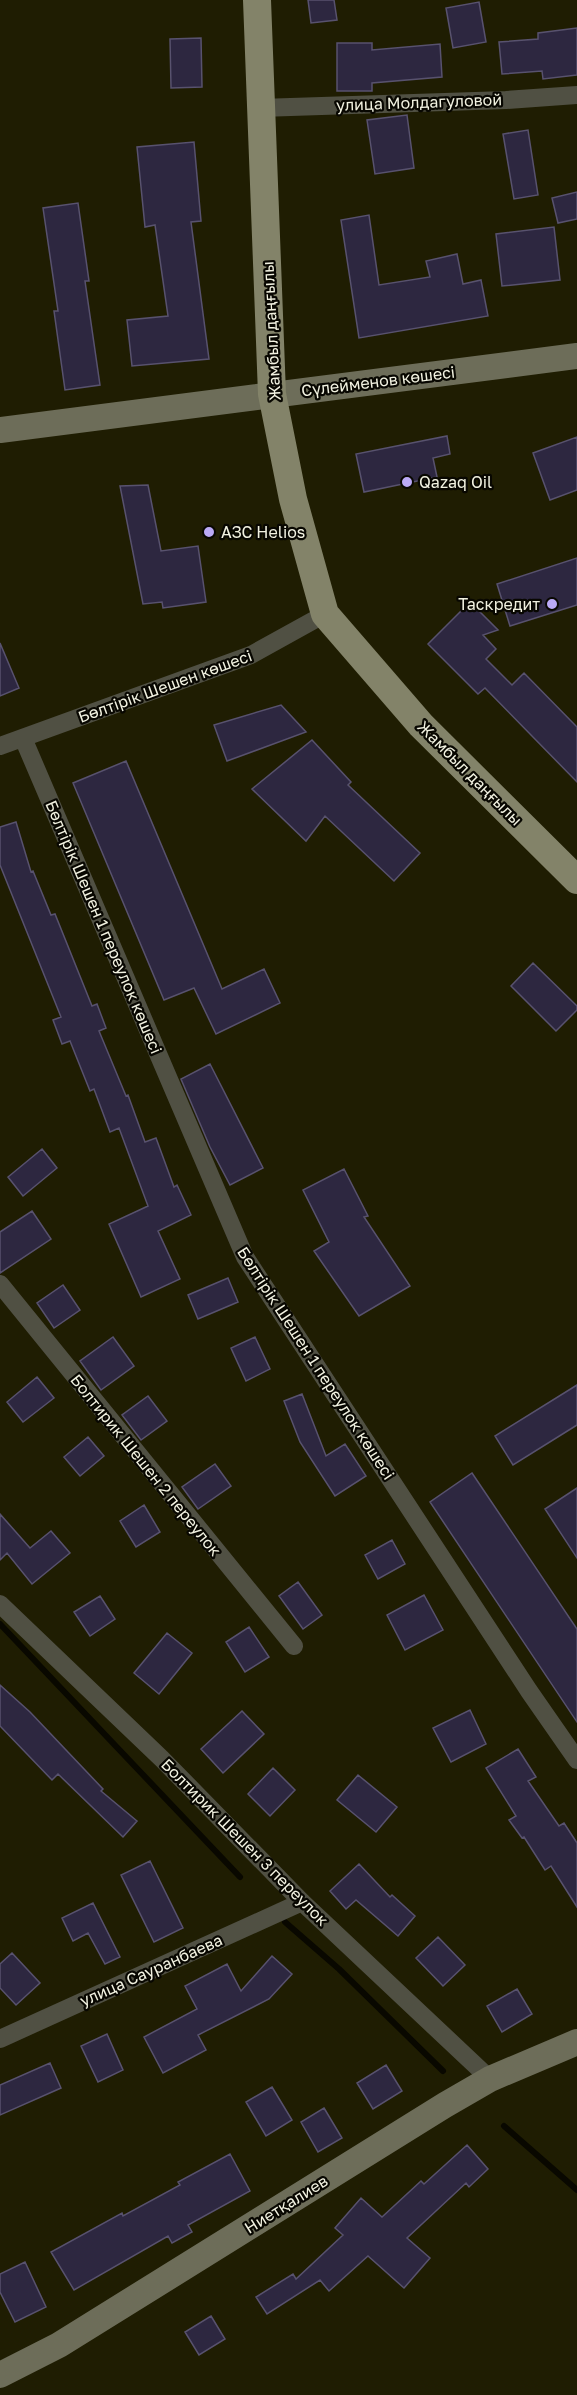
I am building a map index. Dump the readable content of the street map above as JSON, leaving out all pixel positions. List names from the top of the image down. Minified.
{"streets":{"main road":["Жамбыл даңғылы"],"street":["улица Молдагуловой","Сүлейменов көшесі","Бөлтірік Шешен көшесі","Бөлтірік Шешен 1 переулок көшесі","Болтирик Шешен 2 переулок","Болтирик Шешен 3 переулок","улица Сауранбаева","Ниетқалиев"]},"crossings":[["улица Молдагуловой","Жамбыл даңғылы"],["Жамбыл даңғылы","Сүлейменов көшесі"],["Жамбыл даңғылы","Бөлтірік Шешен көшесі"],["Бөлтірік Шешен көшесі","Бөлтірік Шешен 1 переулок көшесі"],["Болтирик Шешен 3 переулок","улица Сауранбаева"],["Болтирик Шешен 3 переулок","Ниетқалиев"]],"places":["Qazaq Oil","АЗС Helios","Таскредит"]}
